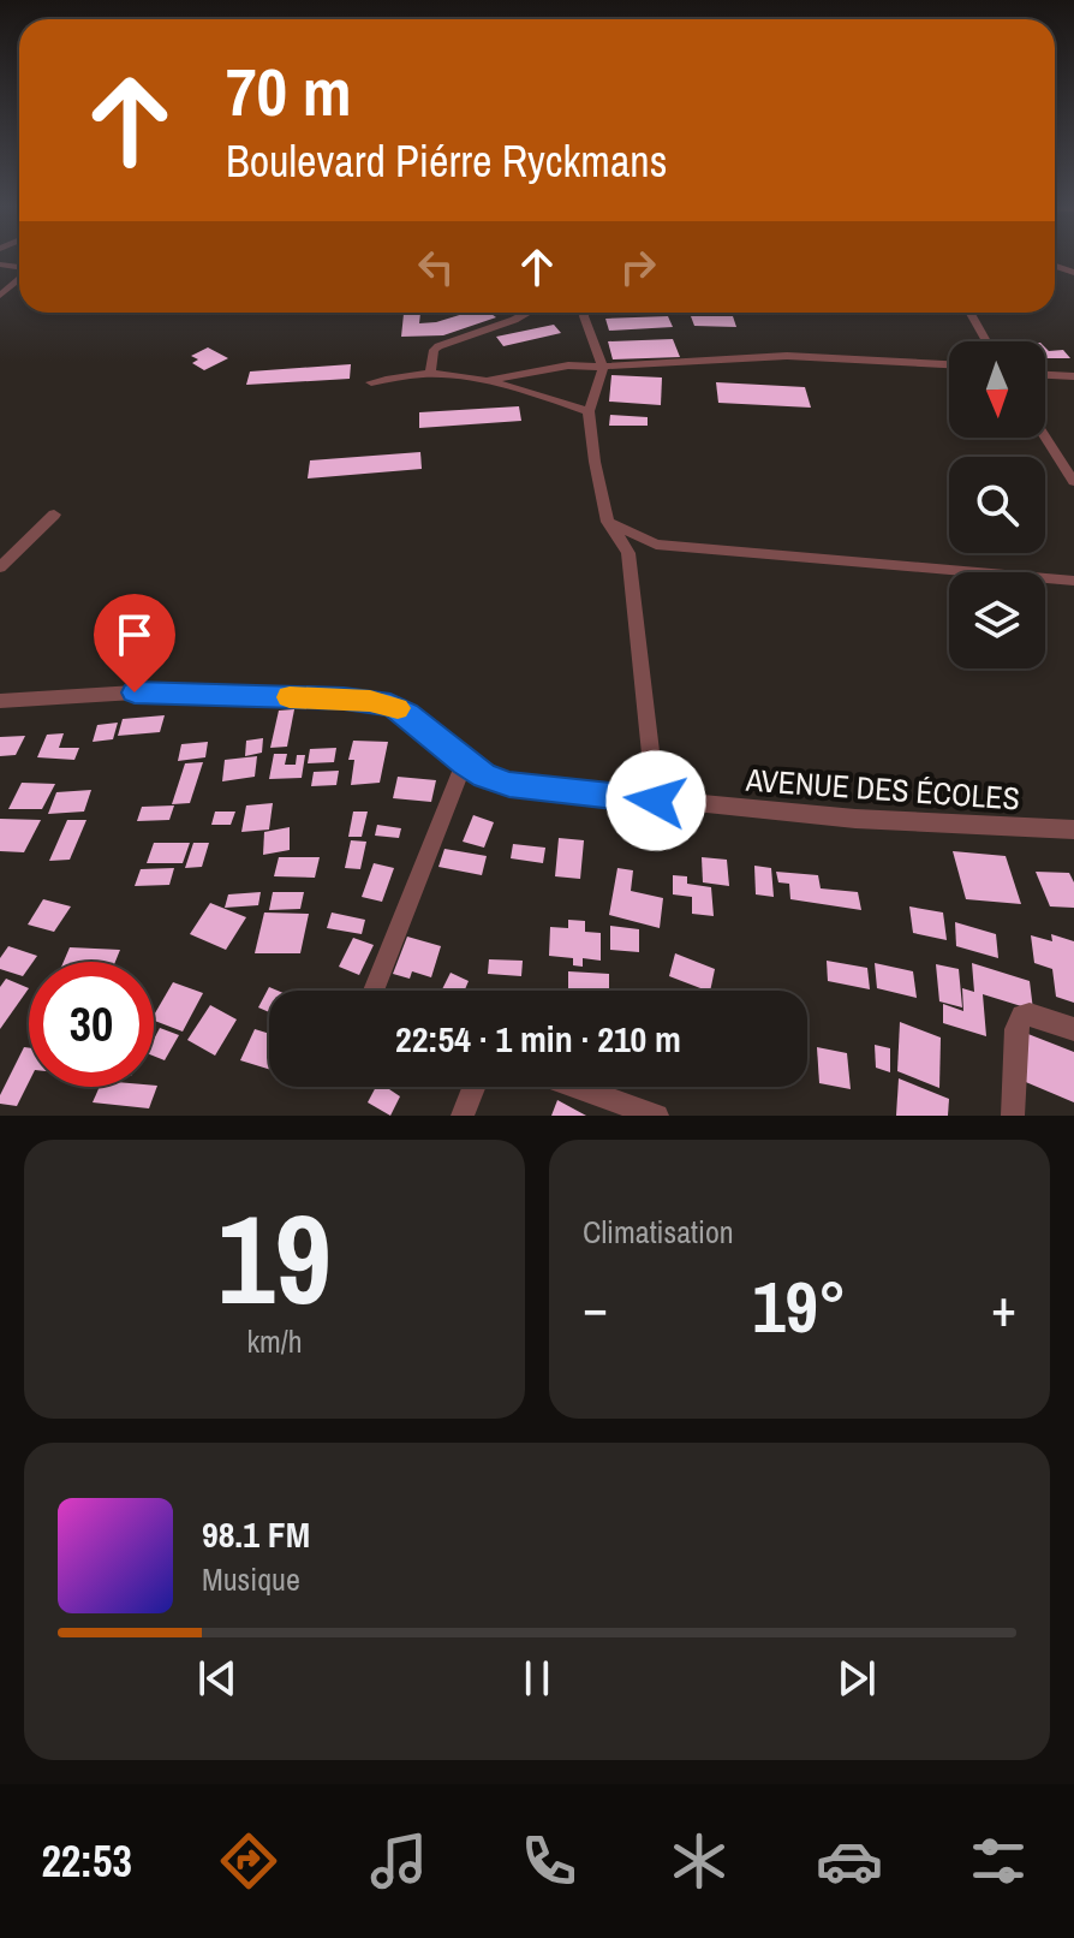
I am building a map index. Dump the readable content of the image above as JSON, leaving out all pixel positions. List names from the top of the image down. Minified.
{"streets":{"street":["AVENUE DES ÉCOLES"]},"north":"bottom","page":{"turn":["70 m","Boulevard Piérre Ryckmans"],"limit":"30","trip":"22:54 · 1 min · 210 m","tile":[["19","km/h"],"Climatisation"],"heat":["−","19°","+"],"song":["98.1 FM","Musique"],"tabs":"22:53"}}
